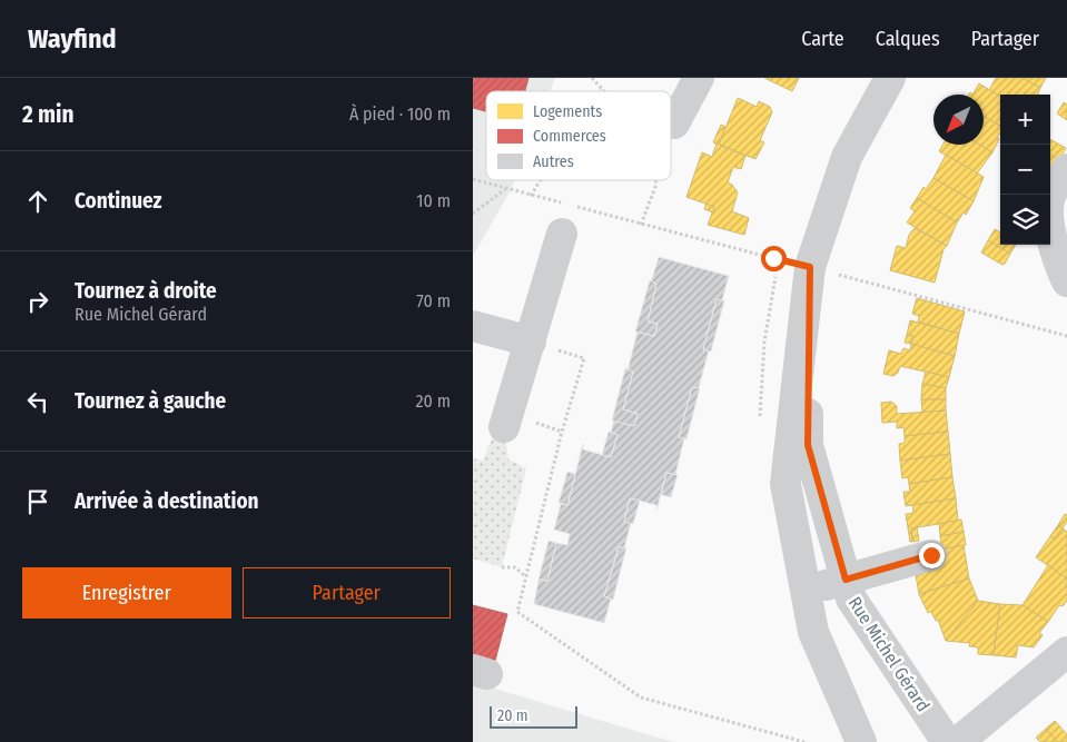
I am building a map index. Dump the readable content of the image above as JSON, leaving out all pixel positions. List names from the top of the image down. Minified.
{"streets":{"street":["Rue Michel Gérard"]},"legend":["Logements","Commerces","Autres"],"scale_bar":"20 m","north":"bottom left","page":{"header":"Wayfind","nav":["Carte","Calques","Partager"],"heading":["2 min","À pied · 100 m"],"map_buttons":["+","−"],"list":[["Continuez","10 m"],["Tournez à droite","Rue Michel Gérard","70 m"],["Tournez à gauche","20 m"],"Arrivée à destination"],"buttons":["Enregistrer","Partager"],"scale":"20 m"}}
